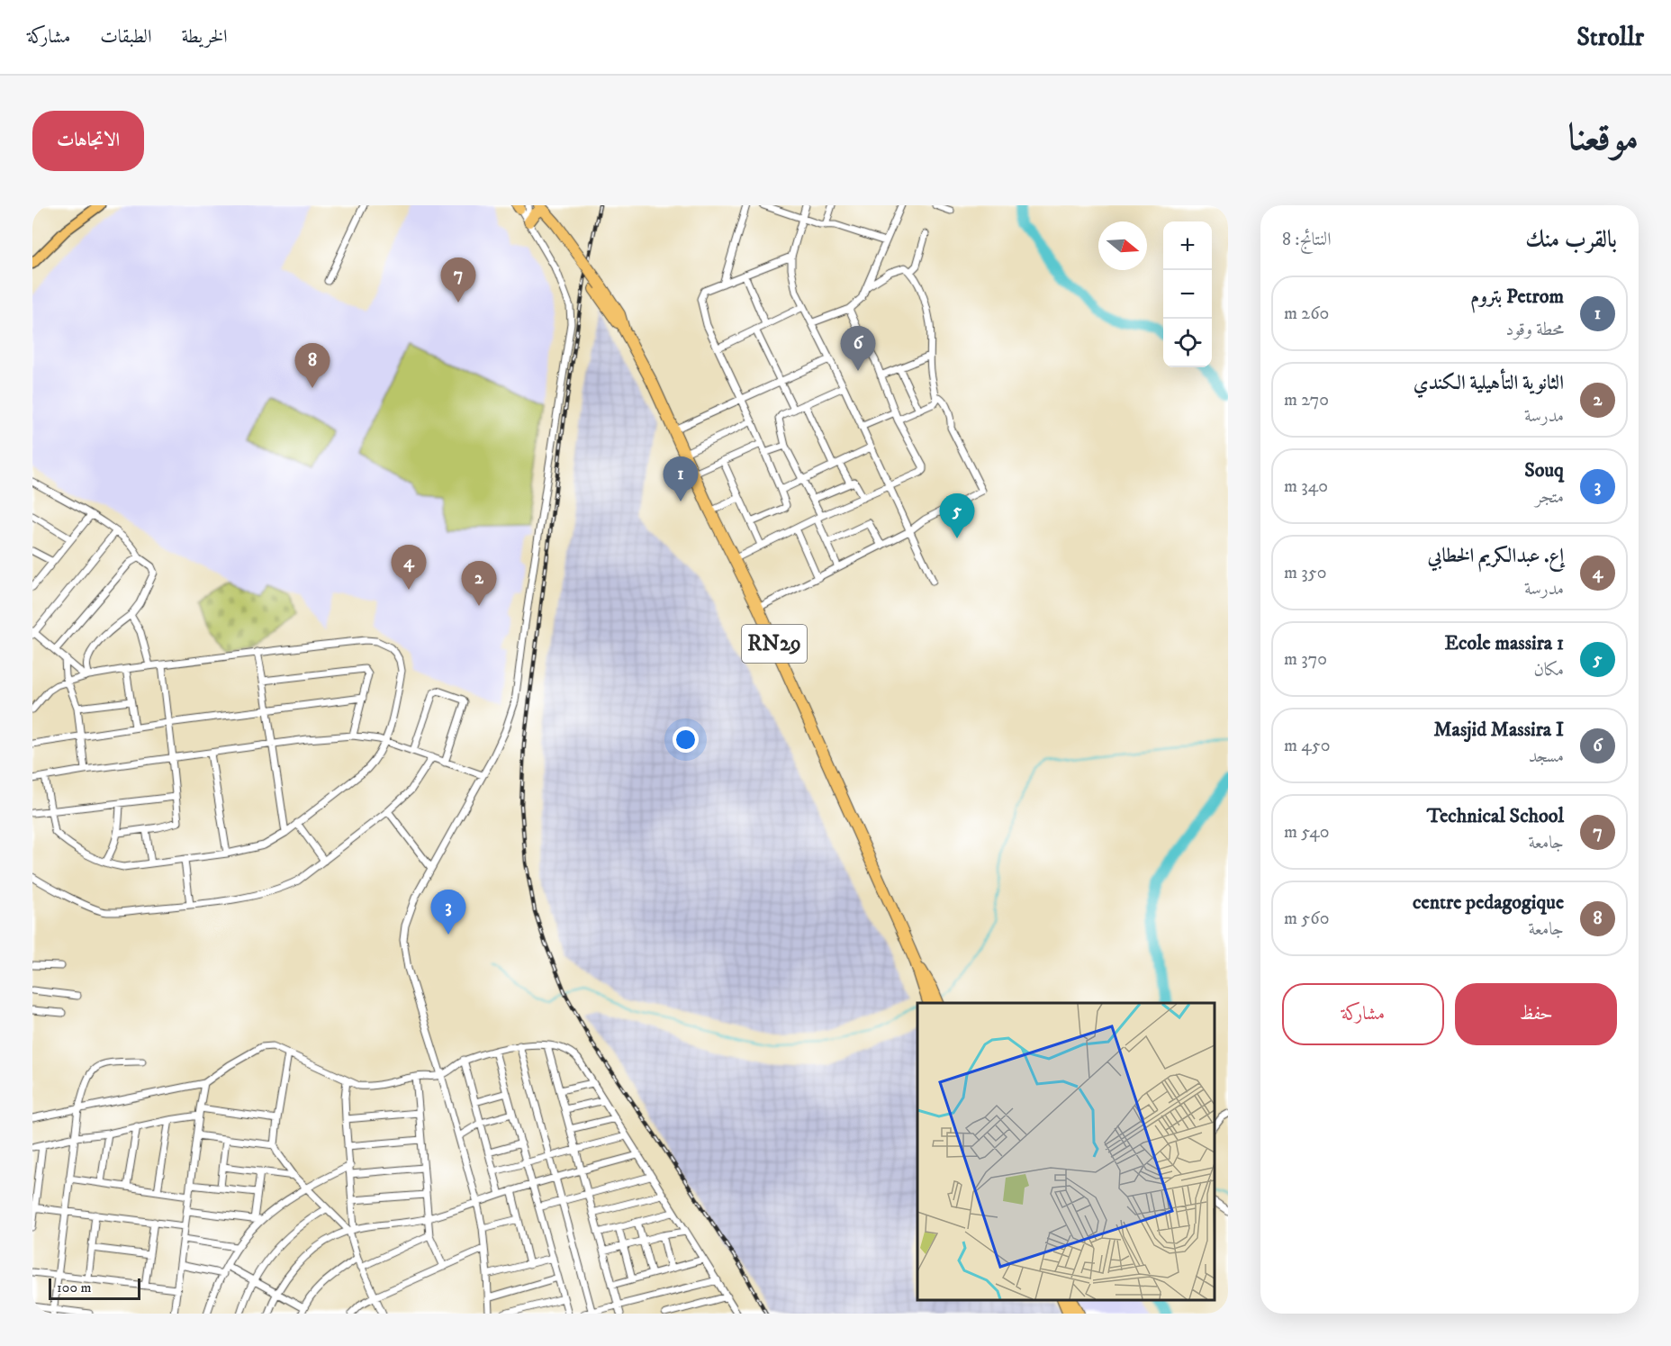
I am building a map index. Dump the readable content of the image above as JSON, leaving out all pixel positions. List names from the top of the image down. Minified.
{"streets":{"highway":["RN29"]},"scale_bar":"100 m","north":"right","page":{"header":"Strollr","nav":["الخريطة","الطبقات","مشاركة"],"title":"موقعنا","buttons":["الاتجاهات",["حفظ","مشاركة"]],"heading":["بالقرب منك","النتائج: 8"],"map_buttons":["+","−"],"pins":["7","6","8","1","5","4","2","3"],"list":[{"mark":"1","name":"Petrom بتروم","note":"محطة وقود","value":"260 m"},{"mark":"2","name":"الثانوية التأهيلية الكندي","note":"مدرسة","value":"270 m"},{"mark":"3","name":"Souq","note":"متجر","value":"340 m"},{"mark":"4","name":"إع. عبدالكريم الخطابي","note":"مدرسة","value":"350 m"},{"mark":"5","name":"Ecole massira 1","note":"مكان","value":"370 m"},{"mark":"6","name":"Masjid Massira I","note":"مسجد","value":"450 m"},{"mark":"7","name":"Technical School","note":"جامعة","value":"540 m"},{"mark":"8","name":"centre pedagogique","note":"جامعة","value":"560 m"}],"scale":"100 m"}}
